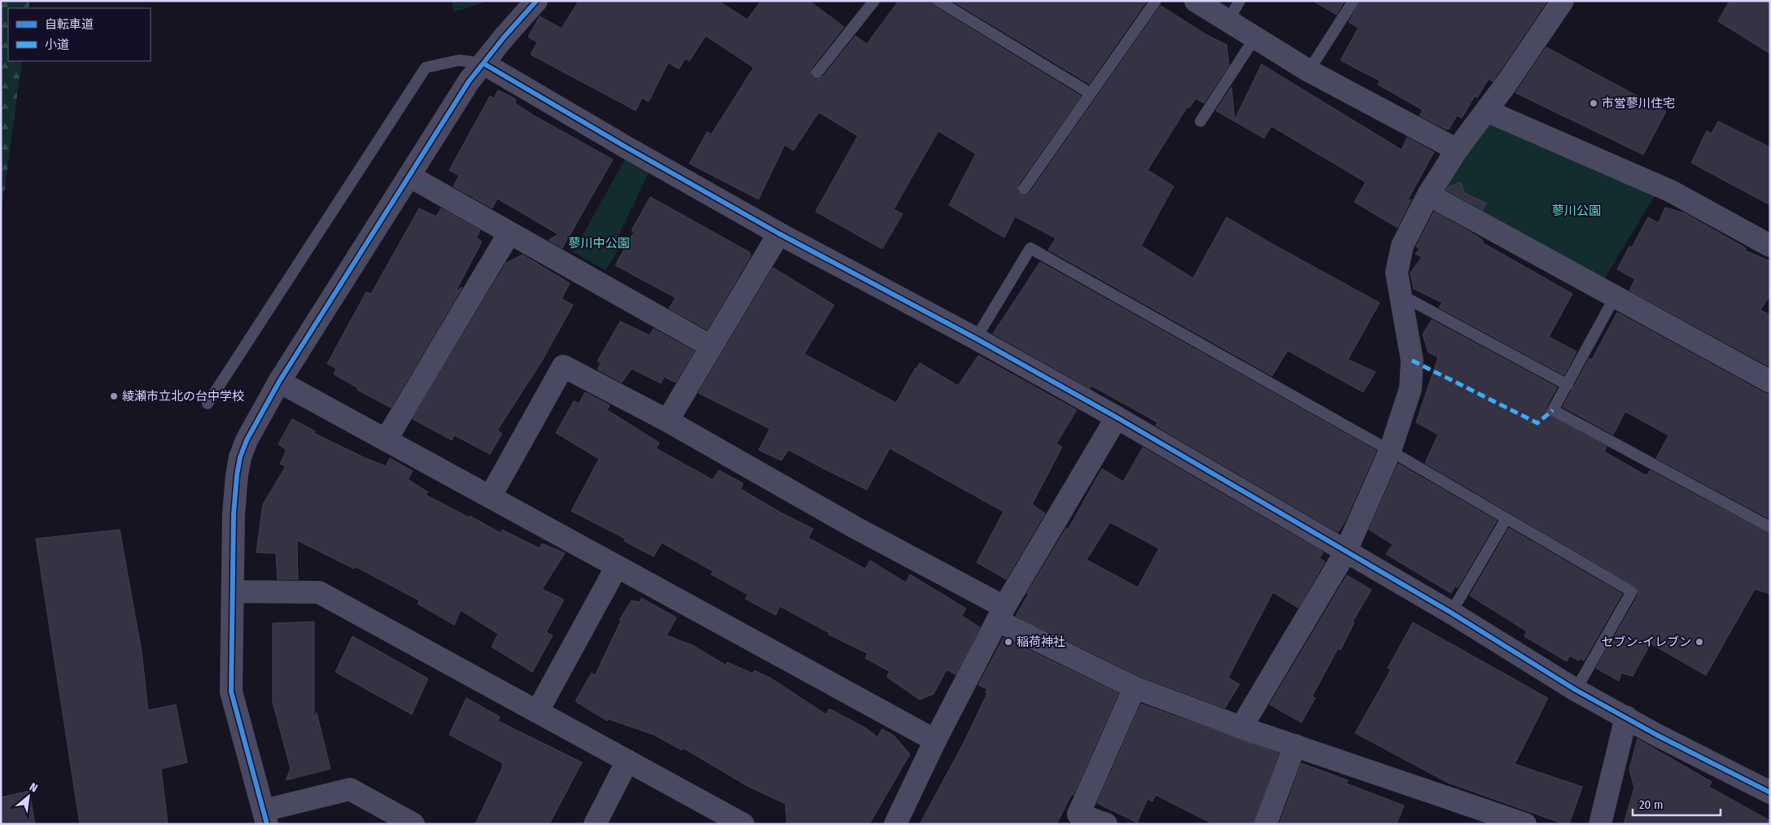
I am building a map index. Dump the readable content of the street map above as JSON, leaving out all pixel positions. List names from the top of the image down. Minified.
{"parks":["蓼川公園","蓼川中公園"],"places":["市営蓼川住宅","綾瀬市立北の台中学校","稲荷神社","セブン-イレブン"],"legend":["自転車道","小道"],"scale_bar":"20 m","north":"top right"}
